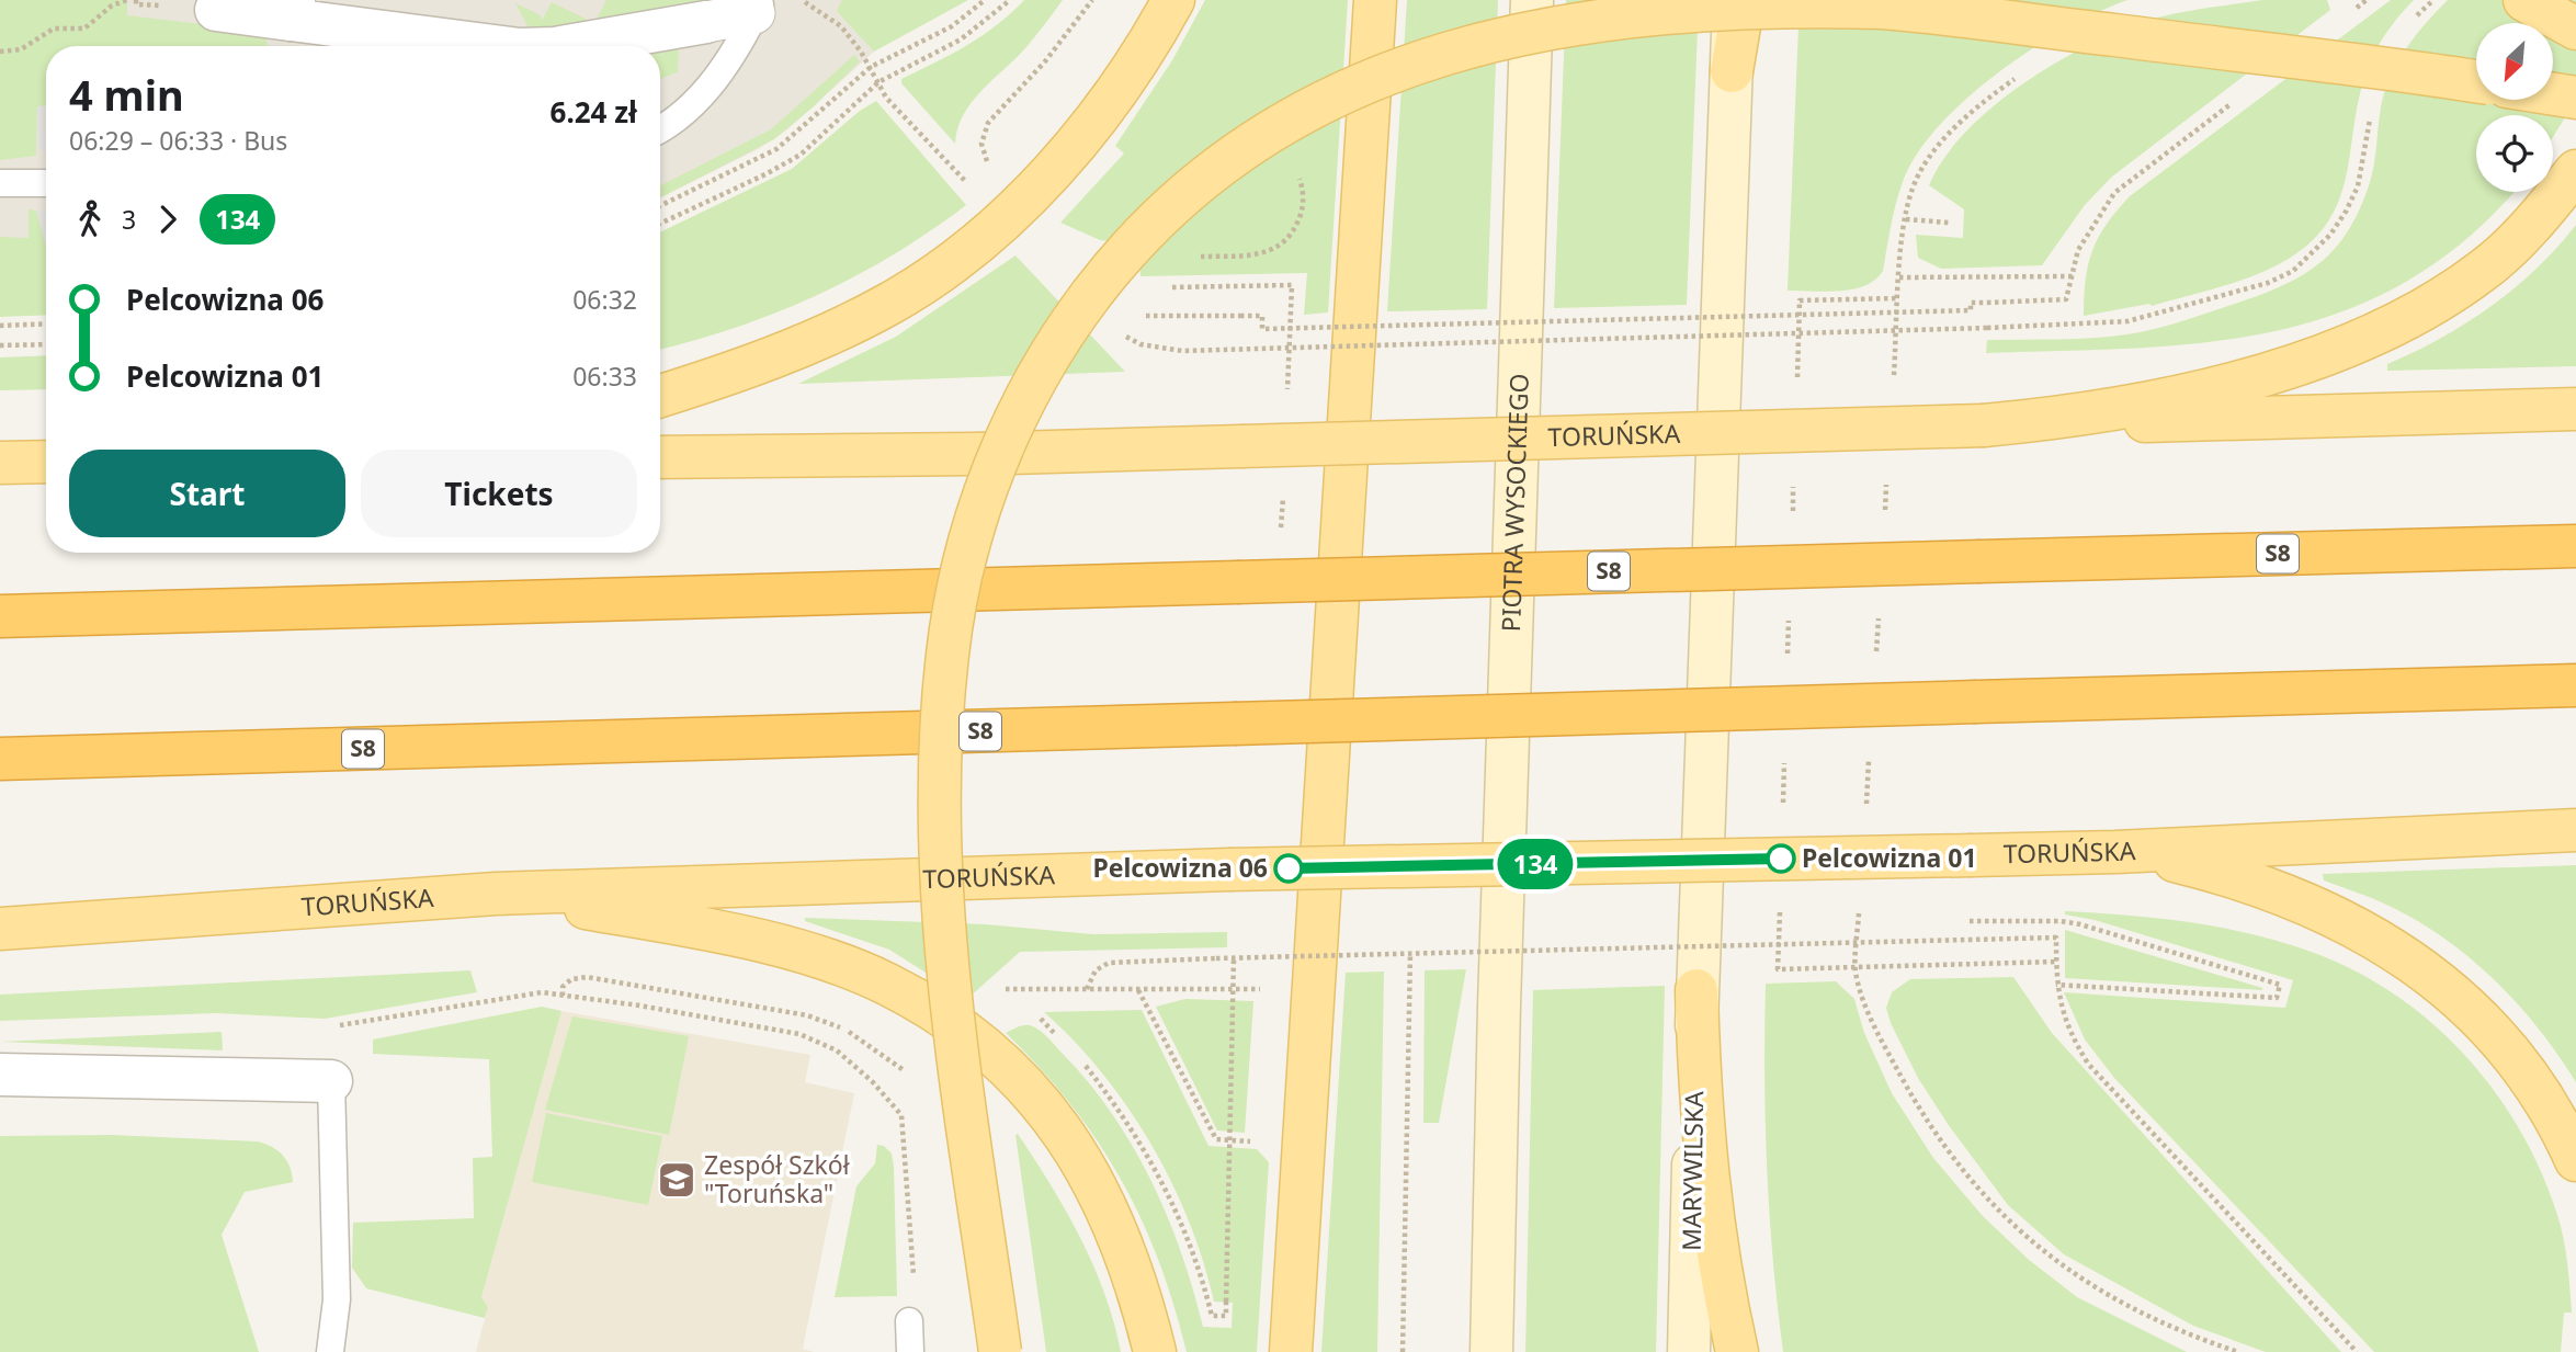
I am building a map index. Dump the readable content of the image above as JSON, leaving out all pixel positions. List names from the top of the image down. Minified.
{"streets":{"highway":["S8"],"main road":["TORUŃSKA","PIOTRA WYSOCKIEGO","MARYWILSKA"]},"places":{"other":["Pelcowizna 01","Pelcowizna 06"],"school or university":["Zespół Szkół \"Toruńska\""]},"lines":["bus line 134"],"north":"bottom left","page":{"on_map":"134","heading":["4 min","06:29 – 06:33 · Bus","6.24 zł"],"legs":["3","134"],"list":[{"name":"Pelcowizna 06","value":"06:32"},{"name":"Pelcowizna 01","value":"06:33"}],"buttons":["Start","Tickets"]}}
